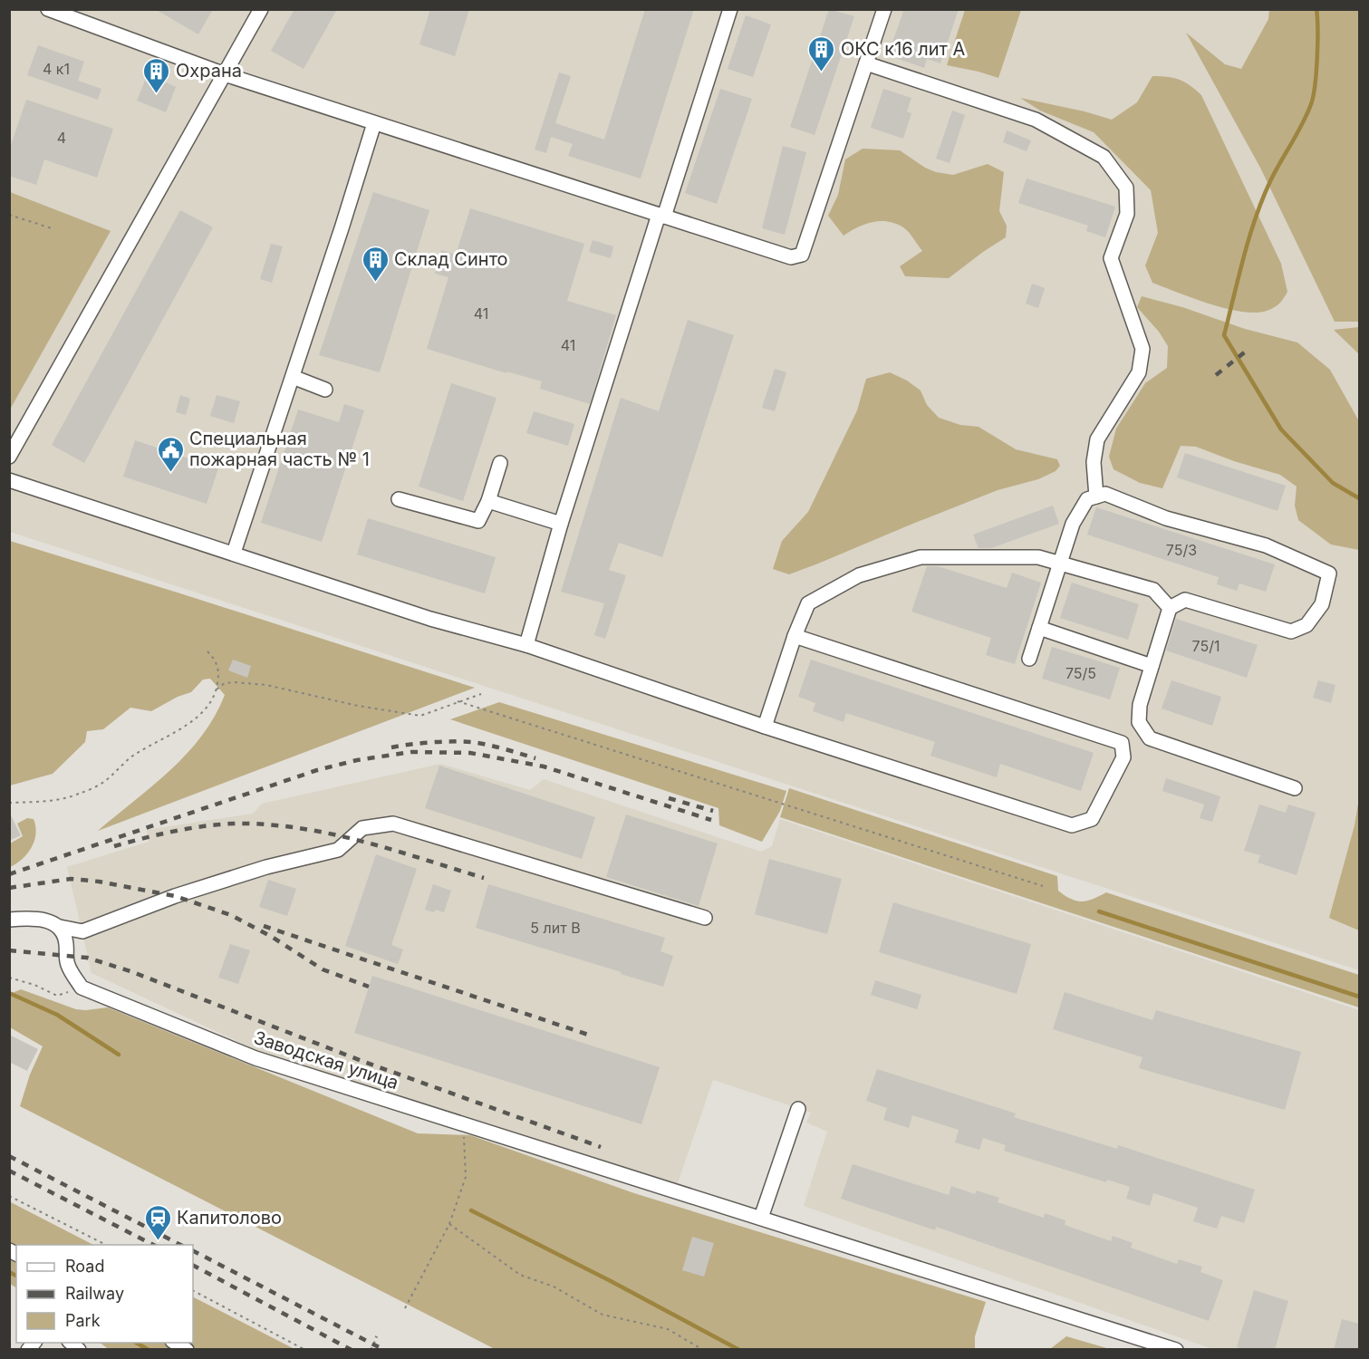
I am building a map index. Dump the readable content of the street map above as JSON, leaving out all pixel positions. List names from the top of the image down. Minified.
{"streets":{"street":["Заводская улица"]},"places":{"building":["ОКС к16 лит А","Охрана","Склад Синто"],"public building":["Специальная пожарная часть № 1"],"station":["Капитолово"]},"house_numbers":["4 к1","4","41","41","75/3","75/1","75/5","5 лит В"],"legend":["Road","Railway","Park"]}
